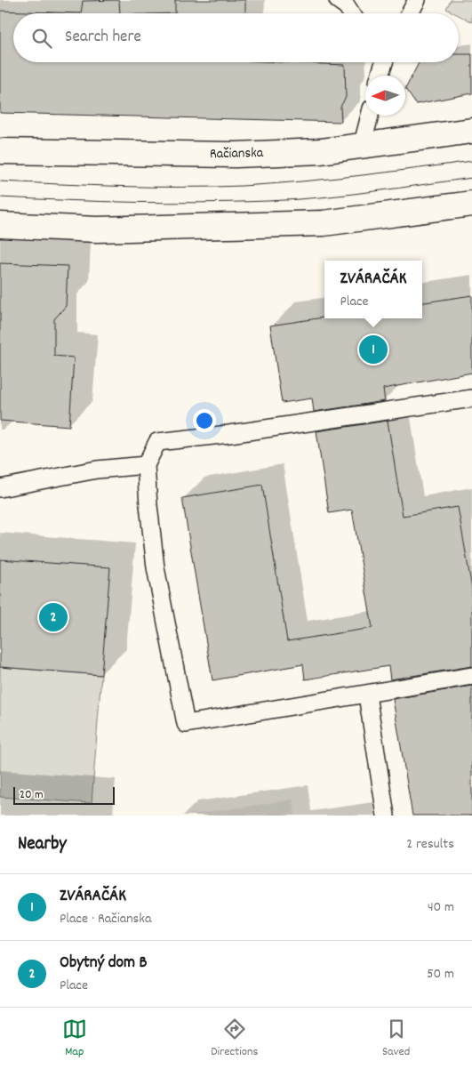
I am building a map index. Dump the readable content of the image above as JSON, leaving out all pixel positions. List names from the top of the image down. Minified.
{"streets":{"main road":["Račianska"]},"scale_bar":"20 m","north":"left","page":{"search":"Search here","popup":["ZVÁRAČÁK","Place"],"pins":["1","2"],"scale":"20 m","heading":["Nearby","2 results"],"list":[{"mark":"1","name":"ZVÁRAČÁK","note":"Place · Račianska","value":"40 m"},{"mark":"2","name":"Obytný dom B","note":"Place","value":"50 m"}],"nav":["Map","Directions","Saved"]}}
